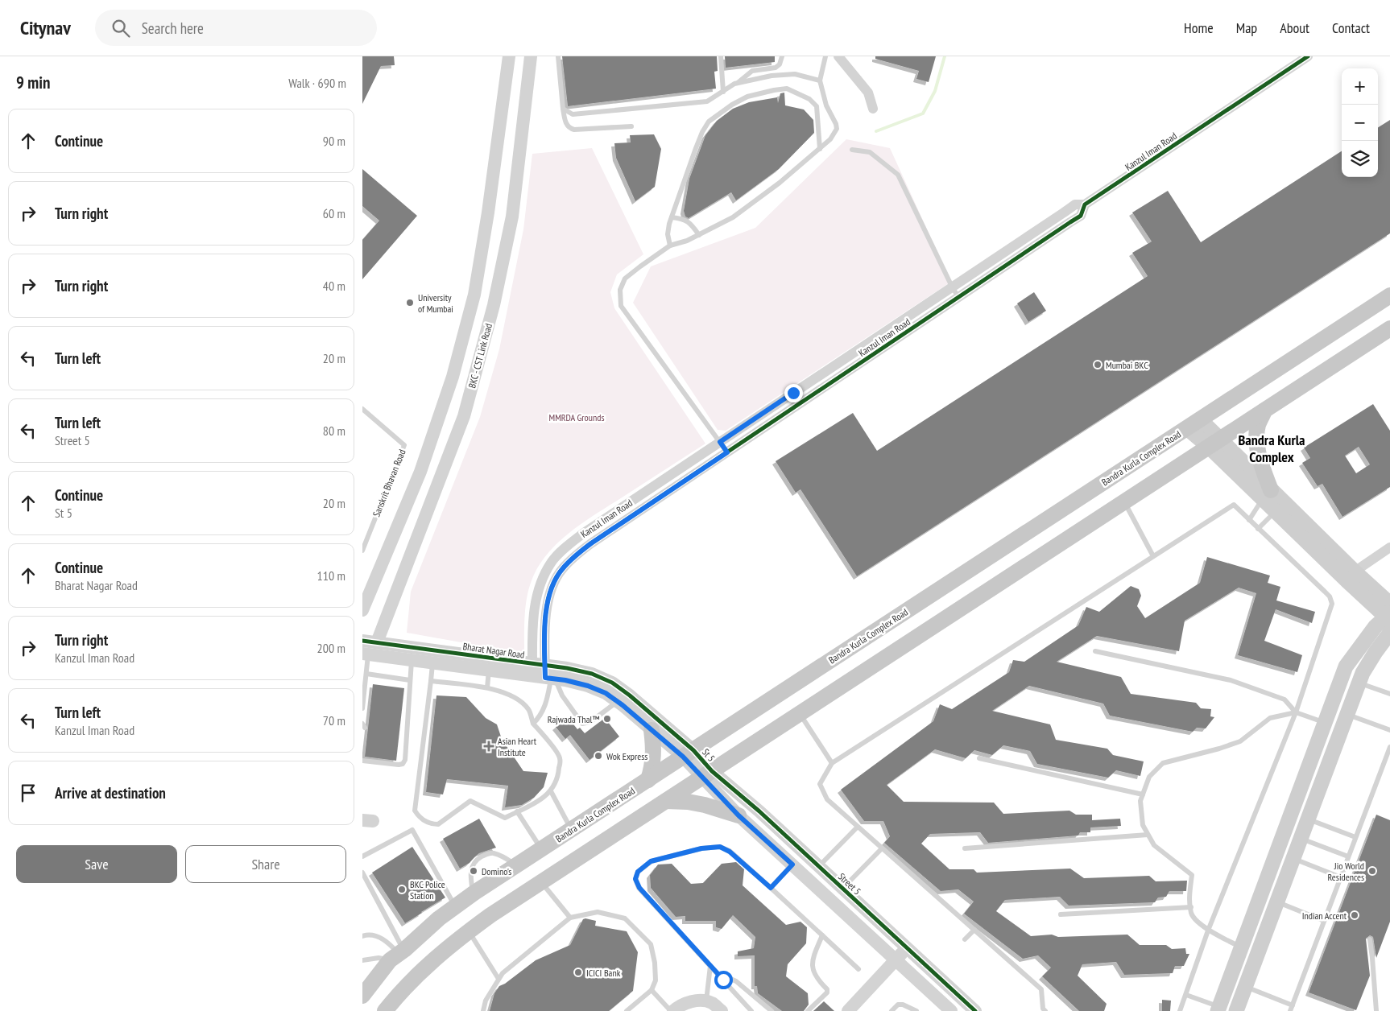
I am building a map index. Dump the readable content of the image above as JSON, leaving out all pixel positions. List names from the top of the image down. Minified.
{"streets":{"main road":["Bandra Kurla Complex Road"],"street":["Kanzul Iman Road","BKC - CST Link Road","Bharat Nagar Road","St 5","Street 5"],"lane":["Sanskrit Bhavan Road"]},"crossings":[["Kanzul Iman Road","Bharat Nagar Road"],["BKC - CST Link Road","Bharat Nagar Road"],["Bandra Kurla Complex Road","Bharat Nagar Road"],["Bandra Kurla Complex Road","St 5"],["Bharat Nagar Road","St 5"],["St 5","Street 5"]],"districts":["Bandra Kurla Complex"],"parks":["MMRDA Grounds"],"places":{"other":["University of Mumbai","Mumbai BKC","Rajwada Thal™","Wok Express","Domino's","Jio World Residences","BKC Police Station","Indian Accent","ICICI Bank"],"health":["Asian Heart Institute"]},"page":{"header":"Citynav","search":"Search here","nav":["Home","Map","About","Contact"],"heading":["9 min","Walk · 690 m"],"map_buttons":["+","−"],"list":[["Continue","90 m"],["Turn right","60 m"],["Turn right","40 m"],["Turn left","20 m"],["Turn left","Street 5","80 m"],["Continue","St 5","20 m"],["Continue","Bharat Nagar Road","110 m"],["Turn right","Kanzul Iman Road","200 m"],["Turn left","Kanzul Iman Road","70 m"],"Arrive at destination"],"buttons":["Save","Share"]}}
